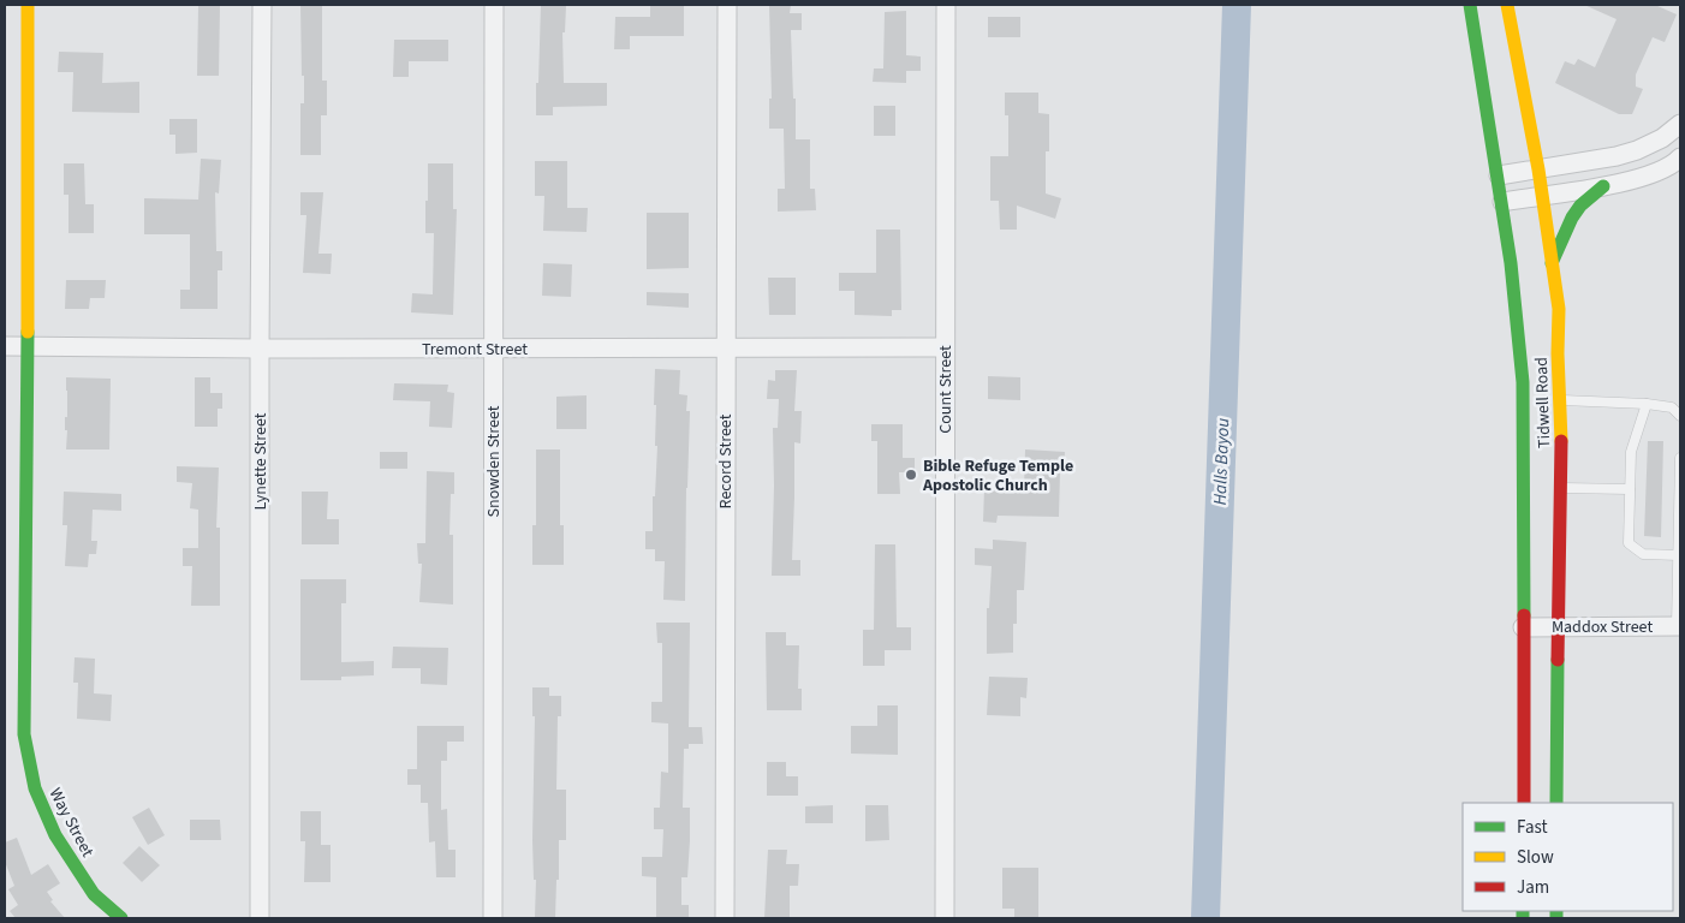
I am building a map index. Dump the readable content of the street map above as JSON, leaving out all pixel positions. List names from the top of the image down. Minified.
{"streets":{"main road":["Tidwell Road","Way Street"],"street":["Tremont Street","Count Street","Lynette Street","Snowden Street","Record Street","Maddox Street"]},"crossings":[["Tremont Street","Count Street"],["Tremont Street","Lynette Street"],["Tremont Street","Snowden Street"],["Tremont Street","Record Street"],["Tremont Street","Way Street"],["Tidwell Road","Maddox Street"]],"water":["Halls Bayou"],"places":["Bible Refuge Temple Apostolic Church"],"legend":["Fast","Slow","Jam"]}
